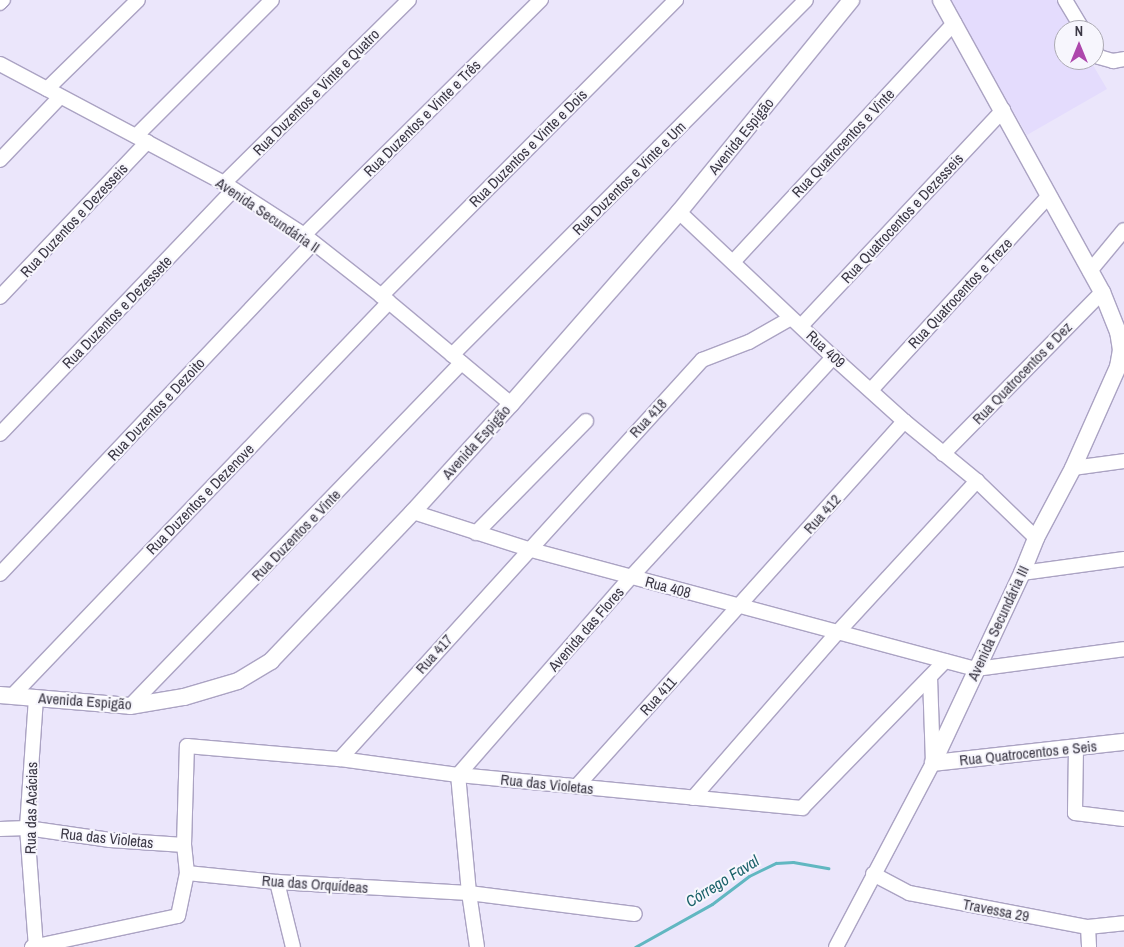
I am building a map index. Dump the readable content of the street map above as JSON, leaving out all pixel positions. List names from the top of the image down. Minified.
{"streets":{"street":["Rua Duzentos e Vinte e Quatro","Rua Duzentos e Vinte e Três","Avenida Espigão","Rua Quatrocentos e Vinte","Rua Duzentos e Vinte e Dois","Rua Duzentos e Vinte e Um","Avenida Secundária II","Rua Quatrocentos e Dezesseis","Rua Duzentos e Dezesseis","Rua Quatrocentos e Treze","Rua Duzentos e Dezessete","Rua 409","Rua Quatrocentos e Dez","Rua Duzentos e Dezoito","Rua 418","Rua Duzentos e Dezenove","Rua 412","Rua Duzentos e Vinte","Rua 408","Avenida Secundária III","Avenida das Flores","Rua 417","Rua 411","Rua Quatrocentos e Seis","Rua das Violetas","Rua das Acácias","Rua das Orquídeas","Travessa 29"]},"crossings":[["Rua Duzentos e Vinte e Quatro","Avenida Secundária II"],["Rua Duzentos e Vinte e Quatro","Rua Duzentos e Dezessete"],["Rua Duzentos e Vinte e Três","Avenida Secundária II"],["Rua Duzentos e Vinte e Três","Rua Duzentos e Dezoito"],["Avenida Espigão","Avenida Secundária II"],["Avenida Espigão","Rua 409"],["Avenida Espigão","Rua Duzentos e Dezenove"],["Avenida Espigão","Rua Duzentos e Vinte"],["Avenida Espigão","Rua 408"],["Avenida Espigão","Rua das Acácias"],["Rua Quatrocentos e Vinte","Rua 409"],["Rua Duzentos e Vinte e Dois","Avenida Secundária II"],["Rua Duzentos e Vinte e Dois","Rua Duzentos e Dezenove"],["Rua Duzentos e Vinte e Um","Avenida Secundária II"],["Rua Duzentos e Vinte e Um","Rua Duzentos e Vinte"],["Avenida Secundária II","Rua Duzentos e Dezesseis"],["Avenida Secundária II","Rua Duzentos e Dezessete"],["Avenida Secundária II","Rua Duzentos e Dezoito"],["Avenida Secundária II","Rua Duzentos e Dezenove"],["Avenida Secundária II","Rua Duzentos e Vinte"],["Rua Quatrocentos e Dezesseis","Rua 409"],["Rua Quatrocentos e Dezesseis","Rua 418"],["Rua Quatrocentos e Treze","Rua 409"],["Rua 409","Rua Quatrocentos e Dez"],["Rua 409","Rua 418"],["Rua 409","Rua 412"],["Rua 409","Avenida Secundária III"],["Rua 409","Avenida das Flores"],["Rua Quatrocentos e Dez","Avenida Secundária III"],["Rua 418","Rua 408"],["Rua 418","Rua 417"],["Rua 412","Rua 408"],["Rua 412","Rua 411"],["Rua 408","Avenida Secundária III"],["Rua 408","Avenida das Flores"],["Rua 408","Rua 417"],["Rua 408","Rua 411"],["Rua 408","Rua das Violetas"],["Avenida Secundária III","Rua Quatrocentos e Seis"],["Avenida Secundária III","Travessa 29"],["Avenida das Flores","Rua das Violetas"],["Rua 417","Rua das Violetas"],["Rua 411","Rua das Violetas"],["Rua das Violetas","Rua das Acácias"],["Rua das Violetas","Rua das Orquídeas"]],"water":["Córrego Faval"],"north":"top"}
